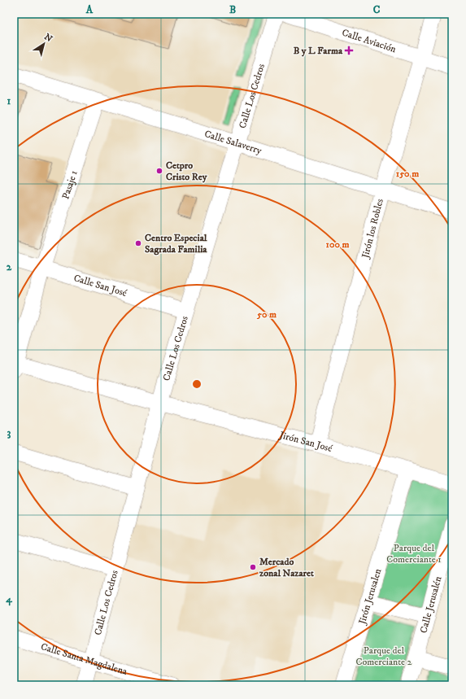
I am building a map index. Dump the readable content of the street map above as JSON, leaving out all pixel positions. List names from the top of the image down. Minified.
{"streets":{"street":["Calle Aviación","Calle Los Cedros","Calle Salaverry","Pasaje 1","Jirón los Robles","Calle San José","Jirón San José","Jirón Jerusalen","Calle Jerusalén","Calle Santa Magdalena"]},"crossings":[["Calle Aviación","Jirón los Robles"],["Calle Los Cedros","Calle Salaverry"],["Calle Los Cedros","Calle San José"],["Calle Los Cedros","Jirón San José"],["Calle Los Cedros","Calle Santa Magdalena"],["Calle Salaverry","Pasaje 1"],["Calle Salaverry","Jirón los Robles"],["Pasaje 1","Calle San José"],["Pasaje 1","Jirón San José"],["Jirón los Robles","Jirón San José"],["Jirón San José","Jirón Jerusalen"]],"parks":["Parque del Comerciante 1","Parque del Comerciante 2"],"places":{"health":["B y L Farma"],"other":["Cetpro Cristo Rey","Centro Especial Sagrada Familia","Mercado zonal Nazaret"]},"north":"top right","grid":{"columns":["A","B","C"],"rows":["1","2","3","4"]},"rings":["150 m","100 m","50 m"]}
